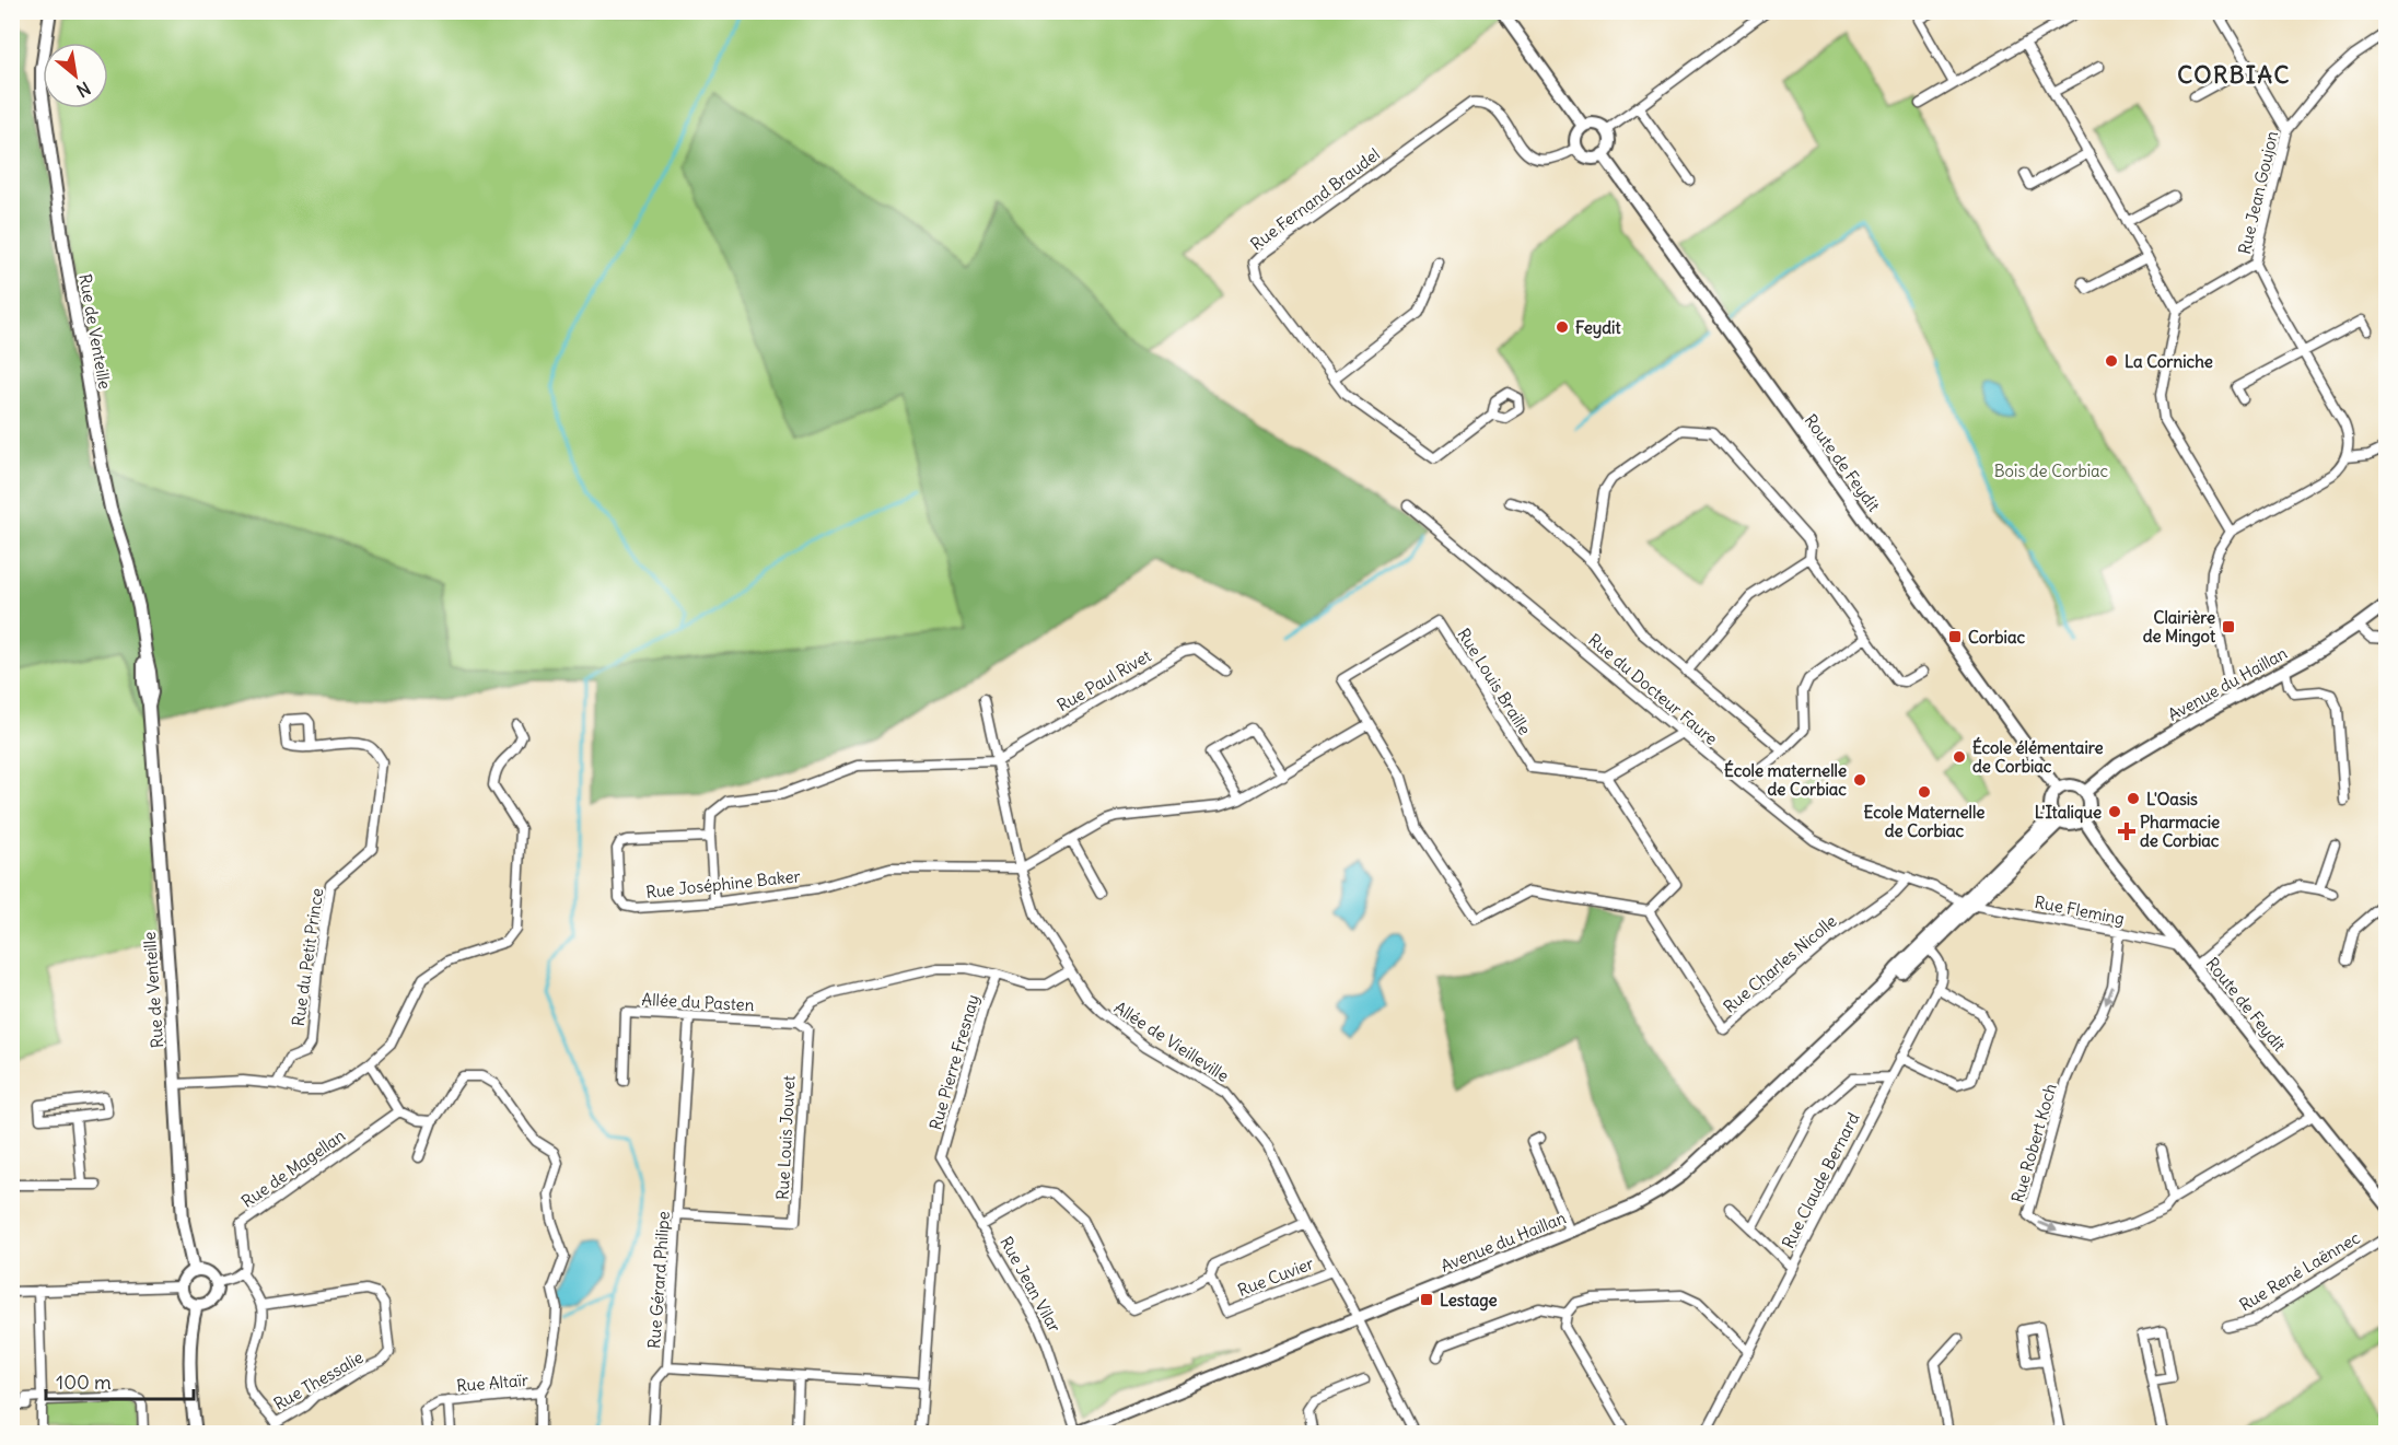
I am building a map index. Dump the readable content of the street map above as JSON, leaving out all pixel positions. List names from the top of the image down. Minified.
{"streets":{"street":["Rue Jean Goujon","Rue Fernand Braudel","Rue de Venteille","Route de Feydit","Rue Paul Rivet","Rue Louis Braille","Avenue du Haillan","Rue du Docteur Faure","Rue Joséphine Baker","Rue Fleming","Rue du Petit Prince","Rue Charles Nicolle","Allée du Pasten","Allée de Vieilleville","Rue Pierre Fresnay","Rue Louis Jouvet","Rue Robert Koch","Rue de Magellan","Rue Claude Bernard","Rue René Laënnec","Rue Cuvier","Rue Gérard Philipe","Rue Jean Vilar","Rue Thessalie","Rue Altaïr"]},"crossings":[["Rue Fernand Braudel","Route de Feydit"],["Route de Feydit","Avenue du Haillan"],["Route de Feydit","Rue Fleming"],["Route de Feydit","Rue Robert Koch"],["Rue Paul Rivet","Allée de Vieilleville"],["Rue Louis Braille","Rue Charles Nicolle"],["Avenue du Haillan","Rue du Docteur Faure"],["Avenue du Haillan","Rue Fleming"],["Avenue du Haillan","Allée de Vieilleville"],["Avenue du Haillan","Rue Claude Bernard"],["Avenue du Haillan","Rue Jean Vilar"],["Rue du Docteur Faure","Rue Fleming"],["Rue du Docteur Faure","Rue Charles Nicolle"],["Rue Joséphine Baker","Allée de Vieilleville"],["Rue Fleming","Rue Robert Koch"],["Allée du Pasten","Rue Louis Jouvet"],["Allée du Pasten","Rue Gérard Philipe"],["Allée de Vieilleville","Rue Cuvier"],["Rue Pierre Fresnay","Rue Jean Vilar"],["Rue Louis Jouvet","Rue Gérard Philipe"]],"districts":["CORBIAC"],"parks":["Bois de Corbiac"],"places":{"other":["Feydit","La Corniche","École élémentaire de Corbiac","École maternelle de Corbiac","Ecole Maternelle de Corbiac","L'Oasis","L'Italique"],"transit":["Clairière de Mingot","Corbiac","Lestage"],"health":["Pharmacie de Corbiac"]},"scale_bar":"100 m","north":"bottom right"}
